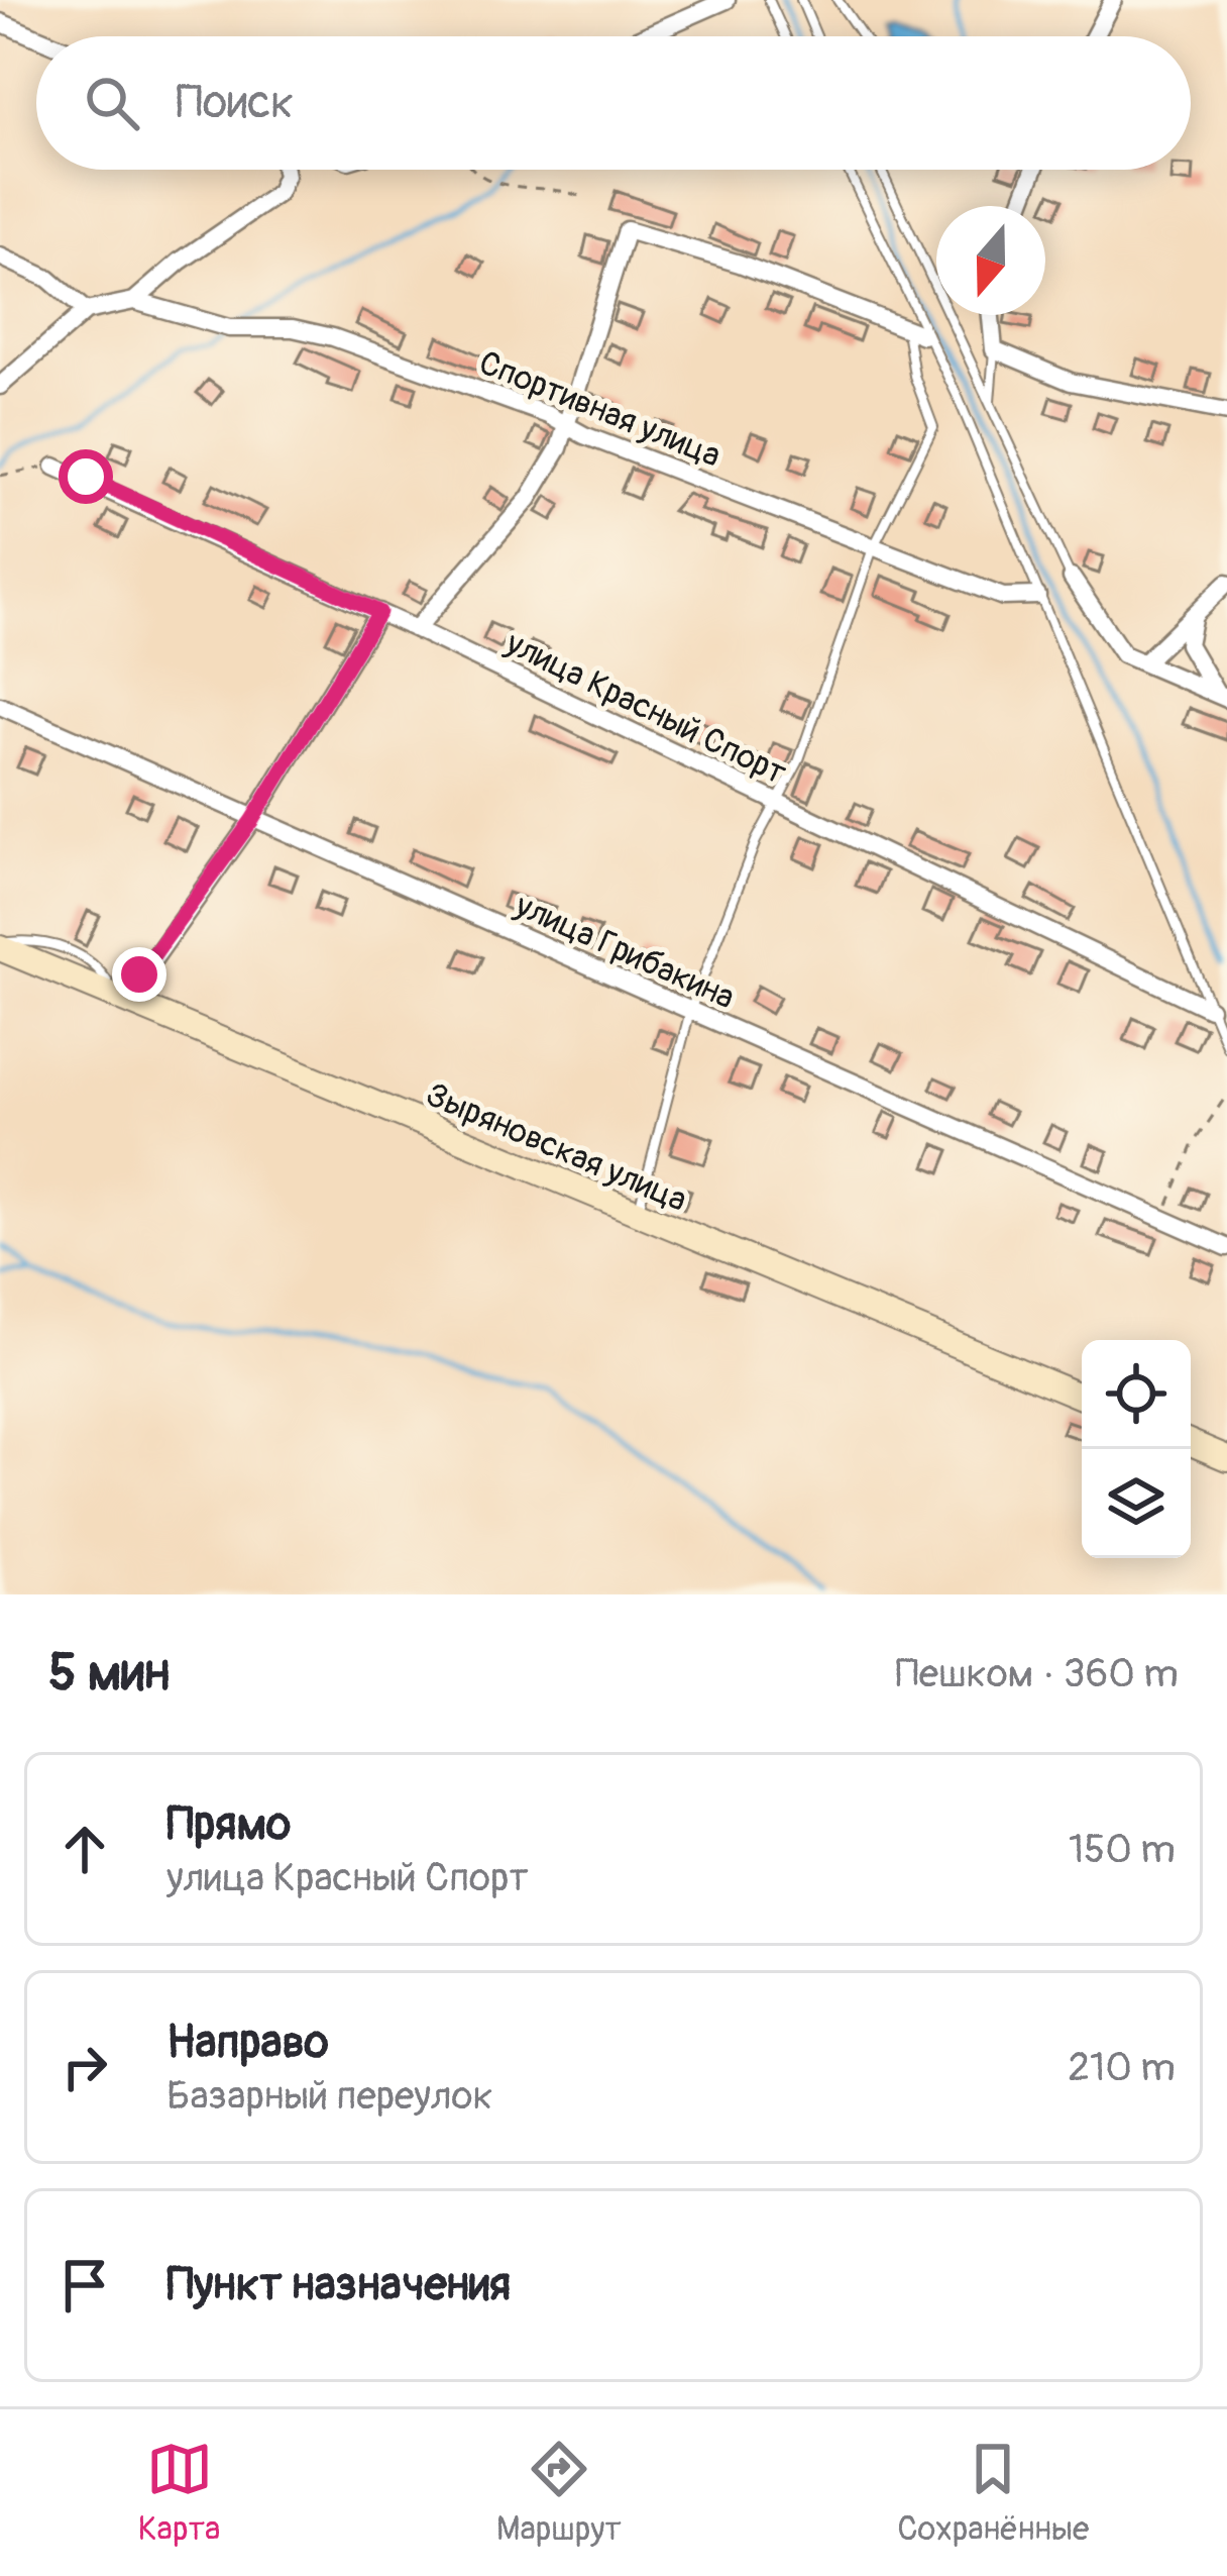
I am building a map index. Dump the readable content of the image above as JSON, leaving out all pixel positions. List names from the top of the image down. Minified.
{"streets":{"street":["Спортивная улица","улица Красный Спорт","улица Грибакина","Зыряновская улица"]},"north":"bottom","page":{"search":"Поиск","heading":["5 мин","Пешком · 360 m"],"list":[["Прямо","улица Красный Спорт","150 m"],["Направо","Базарный переулок","210 m"],"Пункт назначения"],"nav":["Карта","Маршрут","Сохранённые"]}}
